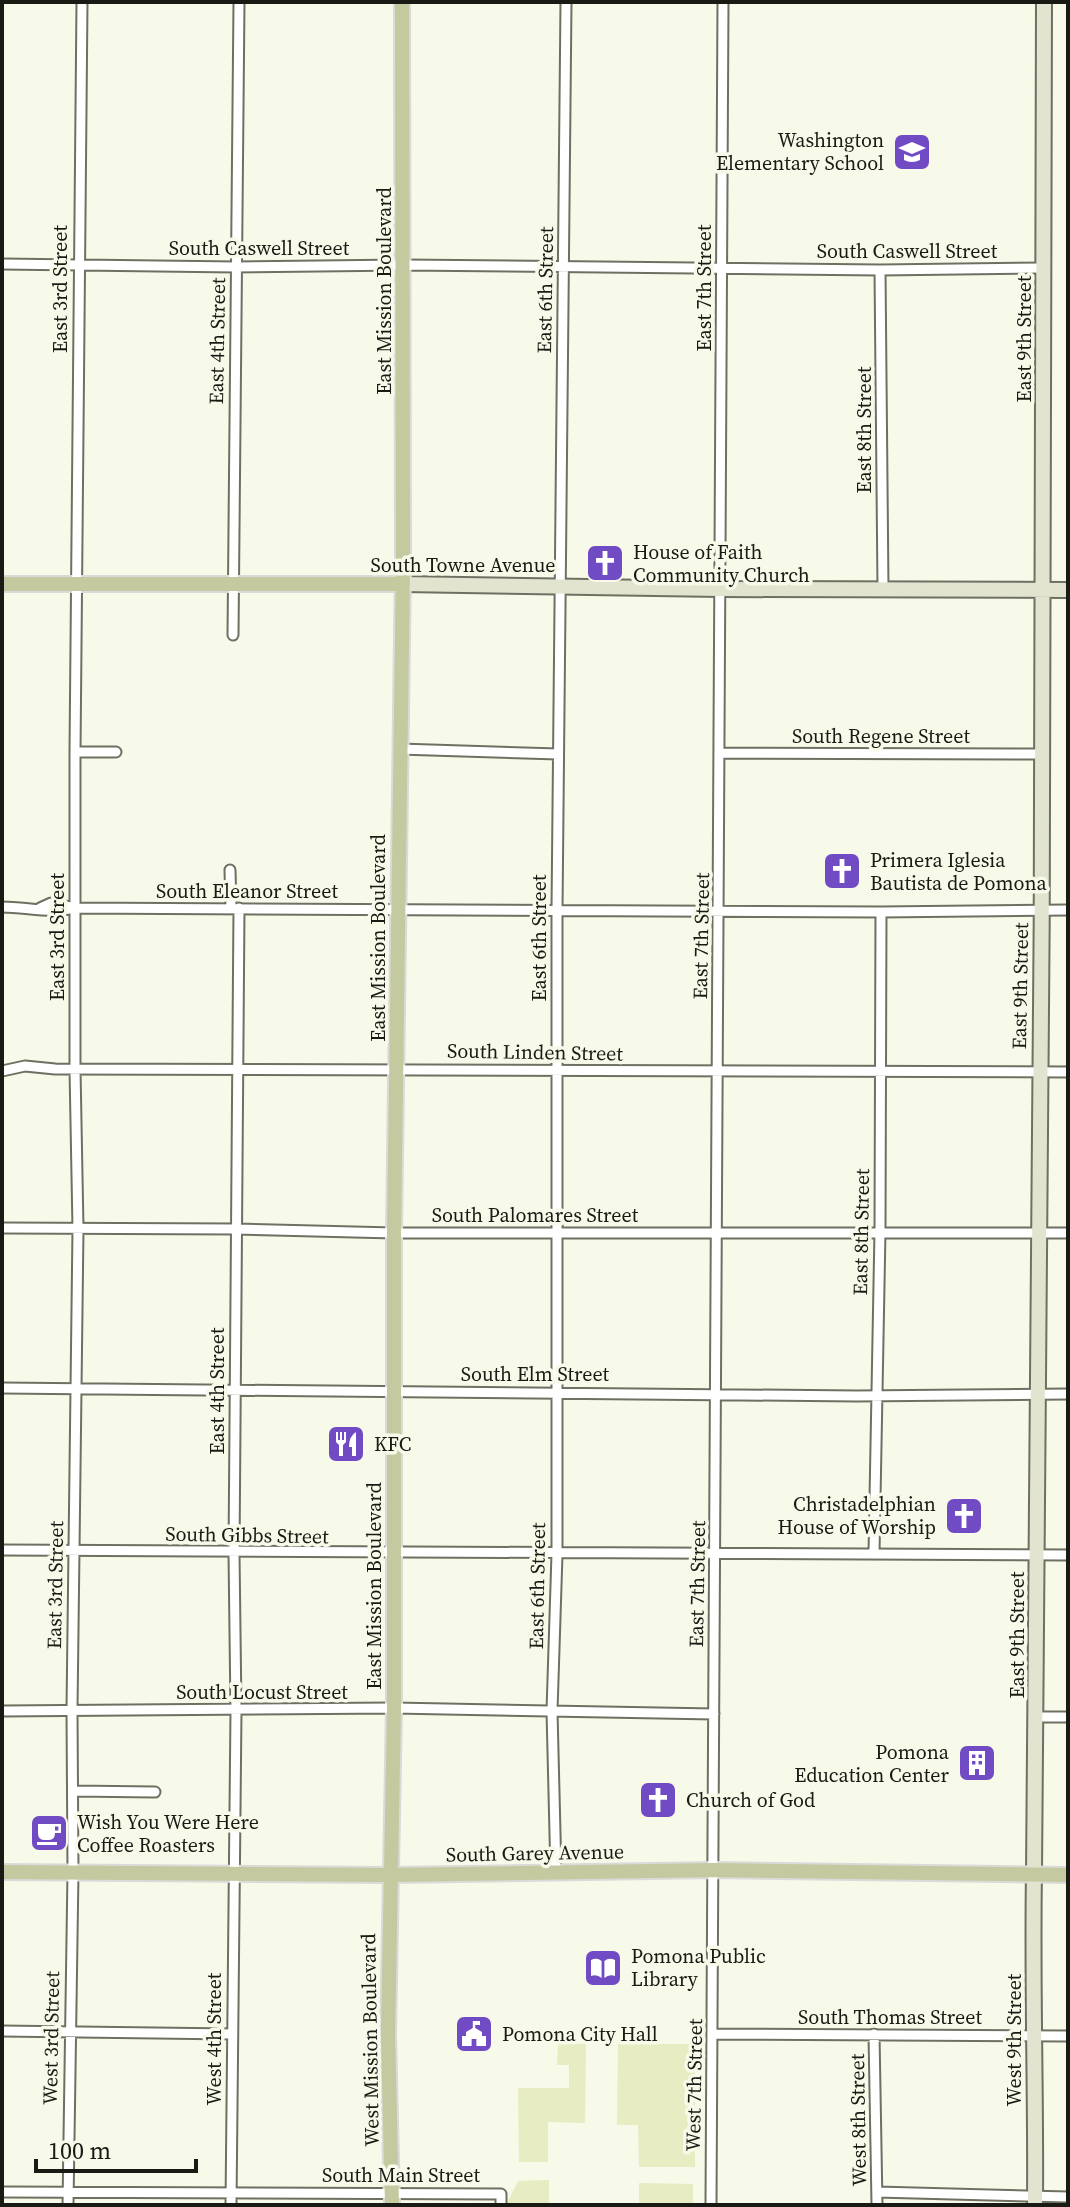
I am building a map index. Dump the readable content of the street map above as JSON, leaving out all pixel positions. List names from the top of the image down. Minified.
{"streets":{"main road":["East Mission Boulevard","South Towne Avenue","South Garey Avenue","West Mission Boulevard"],"street":["South Caswell Street","East 7th Street","East 3rd Street","East 6th Street","East 9th Street","East 4th Street","East 8th Street","South Regene Street","South Eleanor Street","South Linden Street","South Palomares Street","South Elm Street","South Gibbs Street","South Locust Street","South Thomas Street","West 3rd Street","West 4th Street","West 9th Street","West 7th Street","West 8th Street","South Main Street"]},"crossings":[["South Caswell Street","East 7th Street"],["South Caswell Street","East 3rd Street"],["South Caswell Street","East 6th Street"],["South Caswell Street","East Mission Boulevard"],["South Caswell Street","East 9th Street"],["South Caswell Street","East 4th Street"],["South Caswell Street","East 8th Street"],["East 7th Street","South Towne Avenue"],["East 7th Street","South Regene Street"],["East 7th Street","South Eleanor Street"],["East 7th Street","South Linden Street"],["East 7th Street","South Palomares Street"],["East 7th Street","South Elm Street"],["East 7th Street","South Gibbs Street"],["East 7th Street","South Locust Street"],["East 7th Street","South Garey Avenue"],["East 7th Street","West 7th Street"],["East 3rd Street","South Towne Avenue"],["East 3rd Street","South Eleanor Street"],["East 3rd Street","South Linden Street"],["East 3rd Street","South Palomares Street"],["East 3rd Street","South Elm Street"],["East 3rd Street","South Gibbs Street"],["East 3rd Street","South Locust Street"],["East 3rd Street","South Garey Avenue"],["East 3rd Street","West 3rd Street"],["East 6th Street","South Towne Avenue"],["East 6th Street","South Eleanor Street"],["East 6th Street","South Linden Street"],["East 6th Street","South Palomares Street"],["East 6th Street","South Elm Street"],["East 6th Street","South Gibbs Street"],["East 6th Street","South Locust Street"],["East 6th Street","South Garey Avenue"],["East Mission Boulevard","South Towne Avenue"],["East Mission Boulevard","South Eleanor Street"],["East Mission Boulevard","South Linden Street"],["East Mission Boulevard","South Palomares Street"],["East Mission Boulevard","South Elm Street"],["East Mission Boulevard","South Gibbs Street"],["East Mission Boulevard","South Locust Street"],["East Mission Boulevard","South Garey Avenue"],["East Mission Boulevard","West Mission Boulevard"],["East 9th Street","South Towne Avenue"],["East 9th Street","South Regene Street"],["East 9th Street","South Eleanor Street"],["East 9th Street","South Linden Street"],["East 9th Street","South Palomares Street"],["East 9th Street","South Elm Street"],["East 9th Street","South Gibbs Street"],["East 9th Street","South Garey Avenue"],["East 9th Street","West 9th Street"],["East 4th Street","South Towne Avenue"],["East 4th Street","South Eleanor Street"],["East 4th Street","South Linden Street"],["East 4th Street","South Palomares Street"],["East 4th Street","South Elm Street"],["East 4th Street","South Gibbs Street"],["East 4th Street","South Locust Street"],["East 4th Street","South Garey Avenue"],["East 4th Street","West 4th Street"],["East 8th Street","South Towne Avenue"],["East 8th Street","South Eleanor Street"],["East 8th Street","South Linden Street"],["East 8th Street","South Palomares Street"],["East 8th Street","South Elm Street"],["East 8th Street","South Gibbs Street"],["South Garey Avenue","West 3rd Street"],["South Garey Avenue","West 4th Street"],["South Garey Avenue","West Mission Boulevard"],["South Garey Avenue","West 9th Street"],["South Garey Avenue","West 7th Street"],["South Thomas Street","West 9th Street"],["South Thomas Street","West 7th Street"],["South Thomas Street","West 8th Street"],["West 3rd Street","South Main Street"],["West 4th Street","South Main Street"],["West Mission Boulevard","South Main Street"]],"places":{"school or university":["Washington Elementary School"],"church":["House of Faith Community Church","Primera Iglesia Bautista de Pomona","Christadelphian House of Worship","Church of God"],"restaurant":["KFC"],"building":["Pomona Education Center"],"cafe":["Wish You Were Here Coffee Roasters"],"library":["Pomona Public Library"],"public building":["Pomona City Hall"]},"scale_bar":"100 m"}
